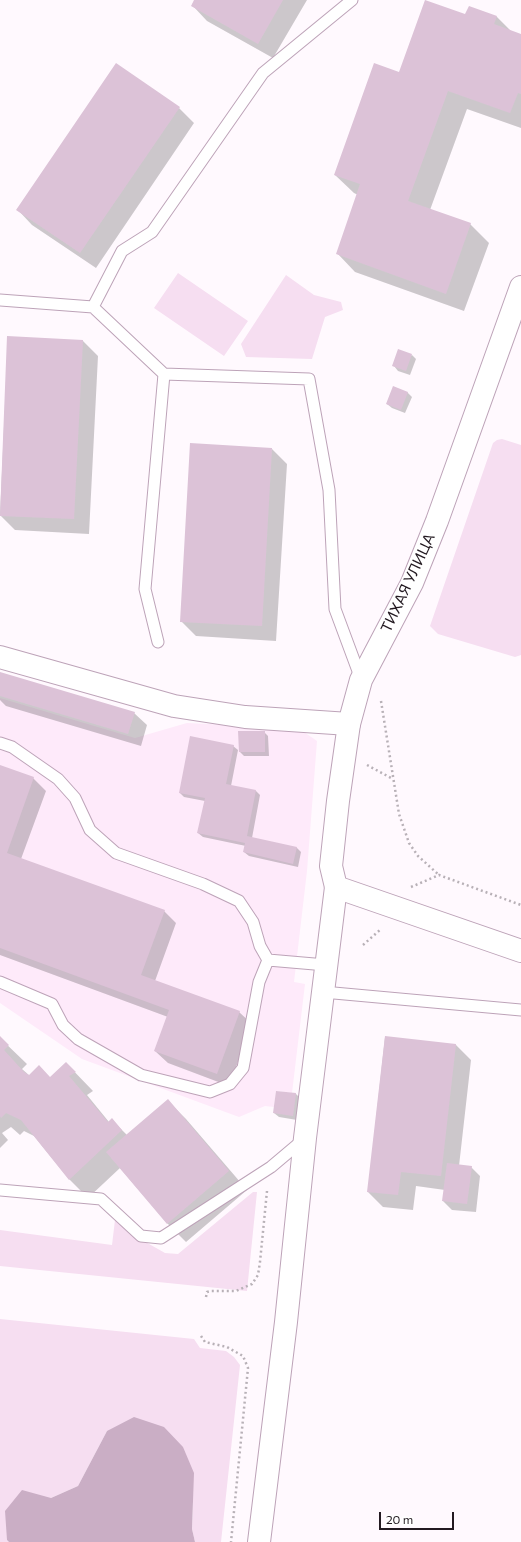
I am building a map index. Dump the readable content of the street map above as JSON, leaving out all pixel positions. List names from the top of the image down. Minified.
{"streets":{"street":["ТИХАЯ УЛИЦА"]},"scale_bar":"20 m"}
